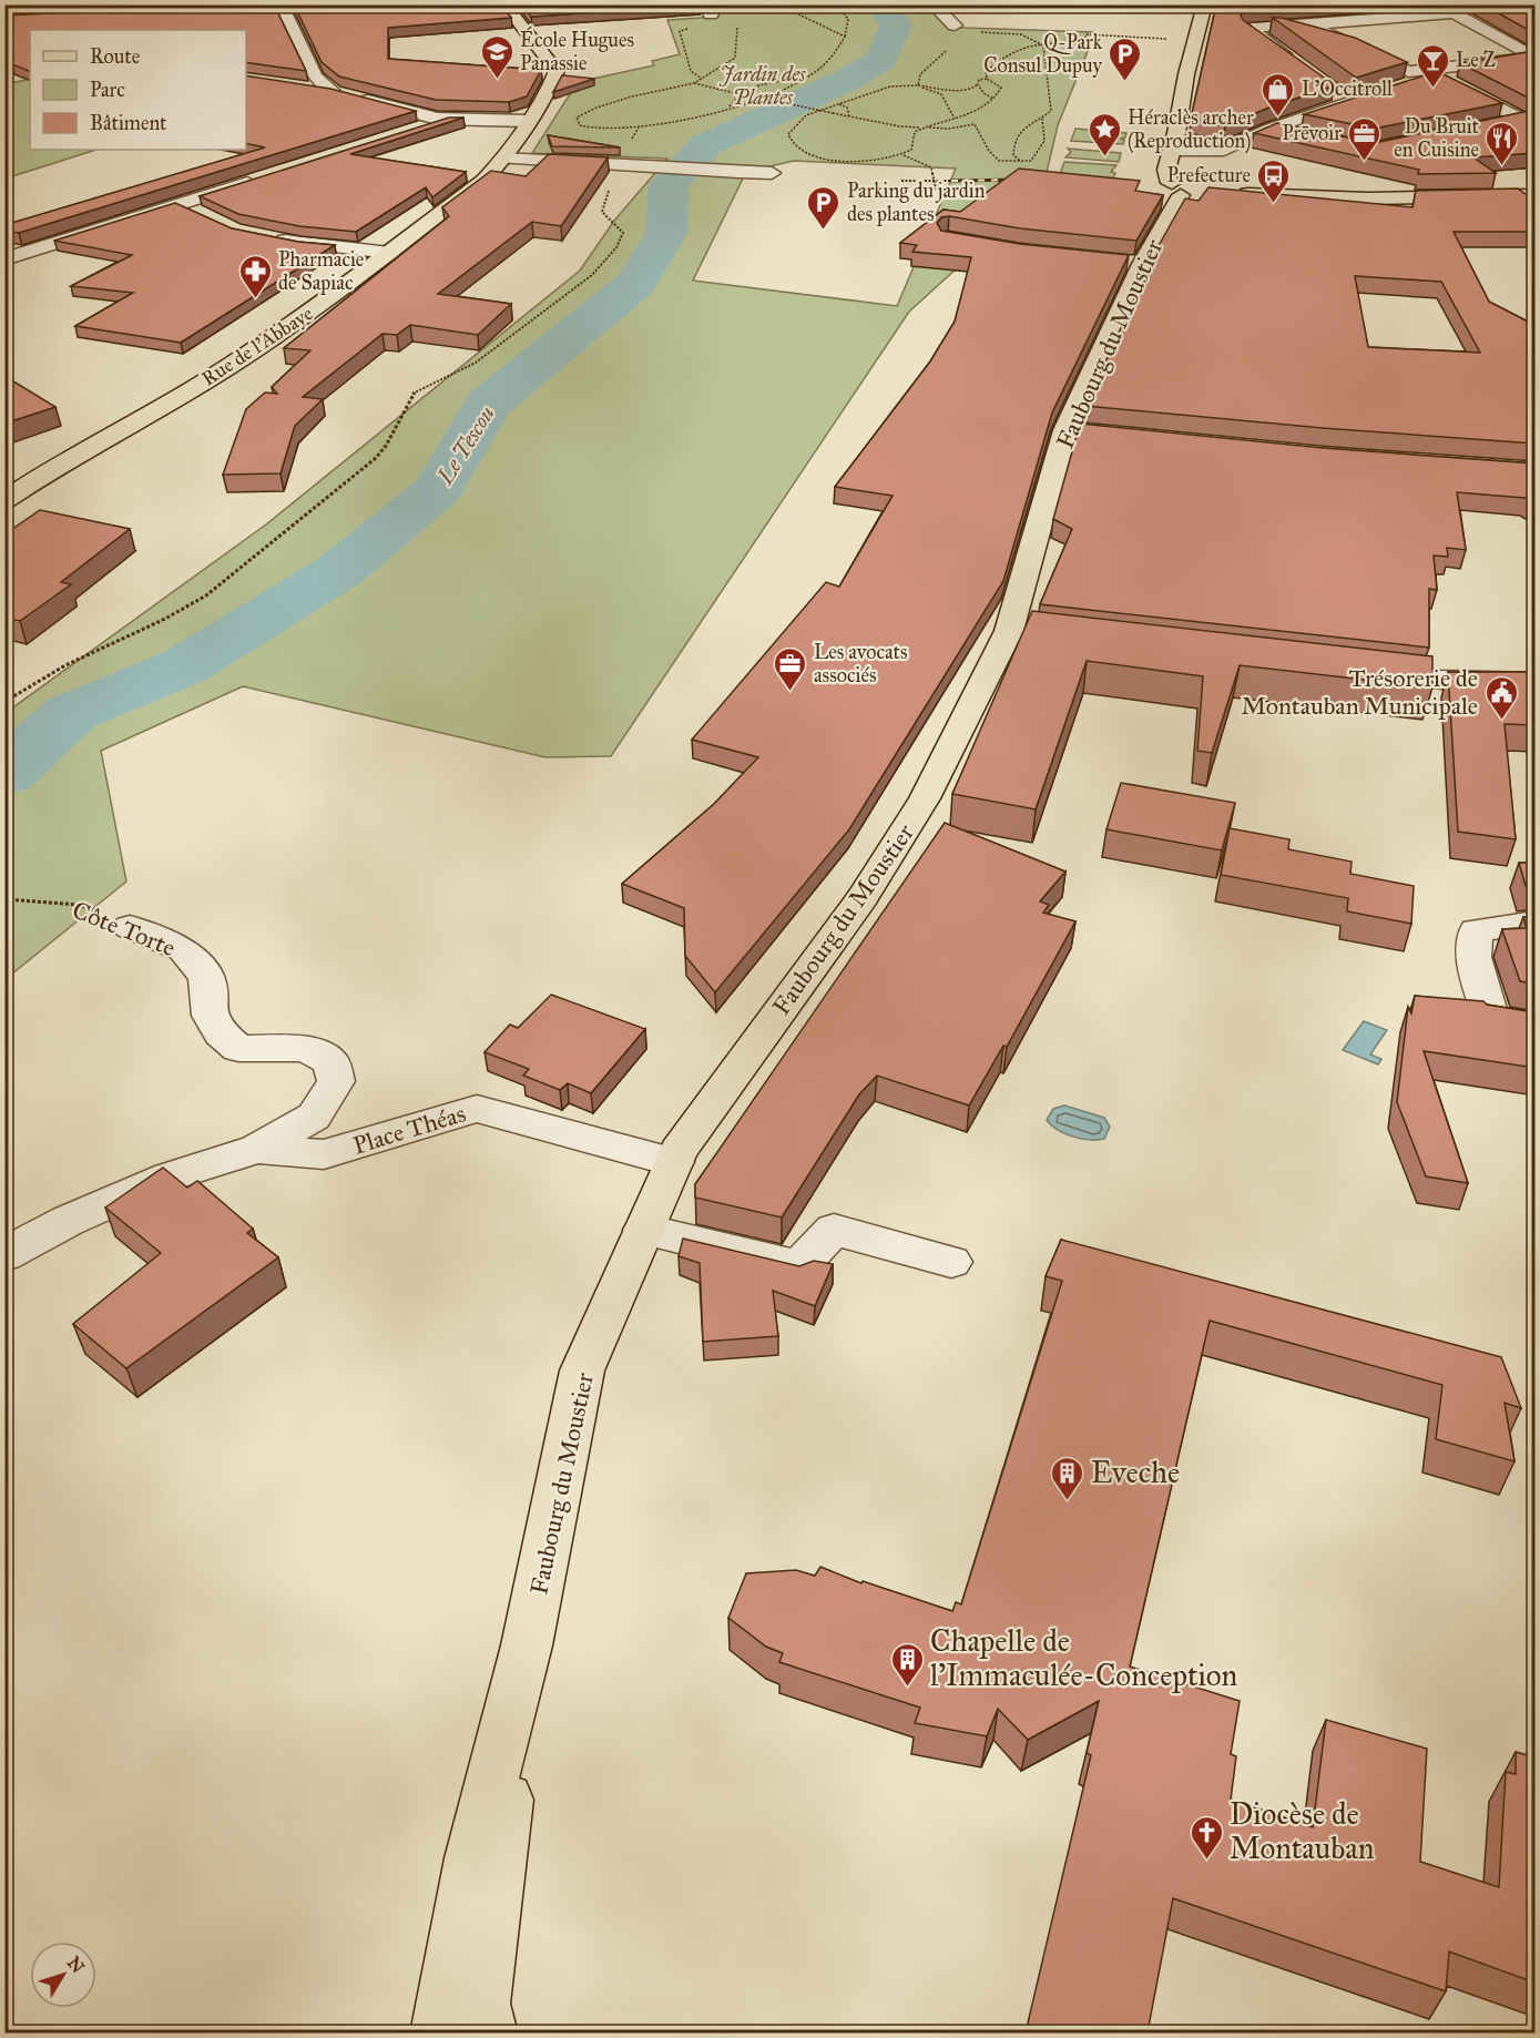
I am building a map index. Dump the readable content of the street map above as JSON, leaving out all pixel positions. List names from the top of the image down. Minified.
{"streets":{"main road":["Faubourg du Moustier","Rue de l'Abbaye"],"street":["Côte Torte","Place Théas"]},"crossings":[["Faubourg du Moustier","Place Théas"],["Côte Torte","Place Théas"]],"water":["Le Tescou"],"parks":["Jardin des Plantes"],"places":{"school or university":["École Hugues Panassie"],"parking":["Q-Park Consul Dupuy","Parking du jardin des plantes"],"bar":["Le Z"],"shop":["L'Occitroll"],"place":["Héraclès archer (Reproduction)"],"office":["Prēvoir","Les avocats associés"],"restaurant":["Du Bruit en Cuisine"],"bus stop":["Prefecture"],"pharmacy":["Pharmacie de Sapiac"],"public building":["Trésorerie de Montauban Municipale"],"building":["Eveche","Chapelle de l'Immaculée-Conception"],"church":["Diocèse de Montauban"]},"legend":["Route","Parc","Bâtiment"],"north":"top right"}
